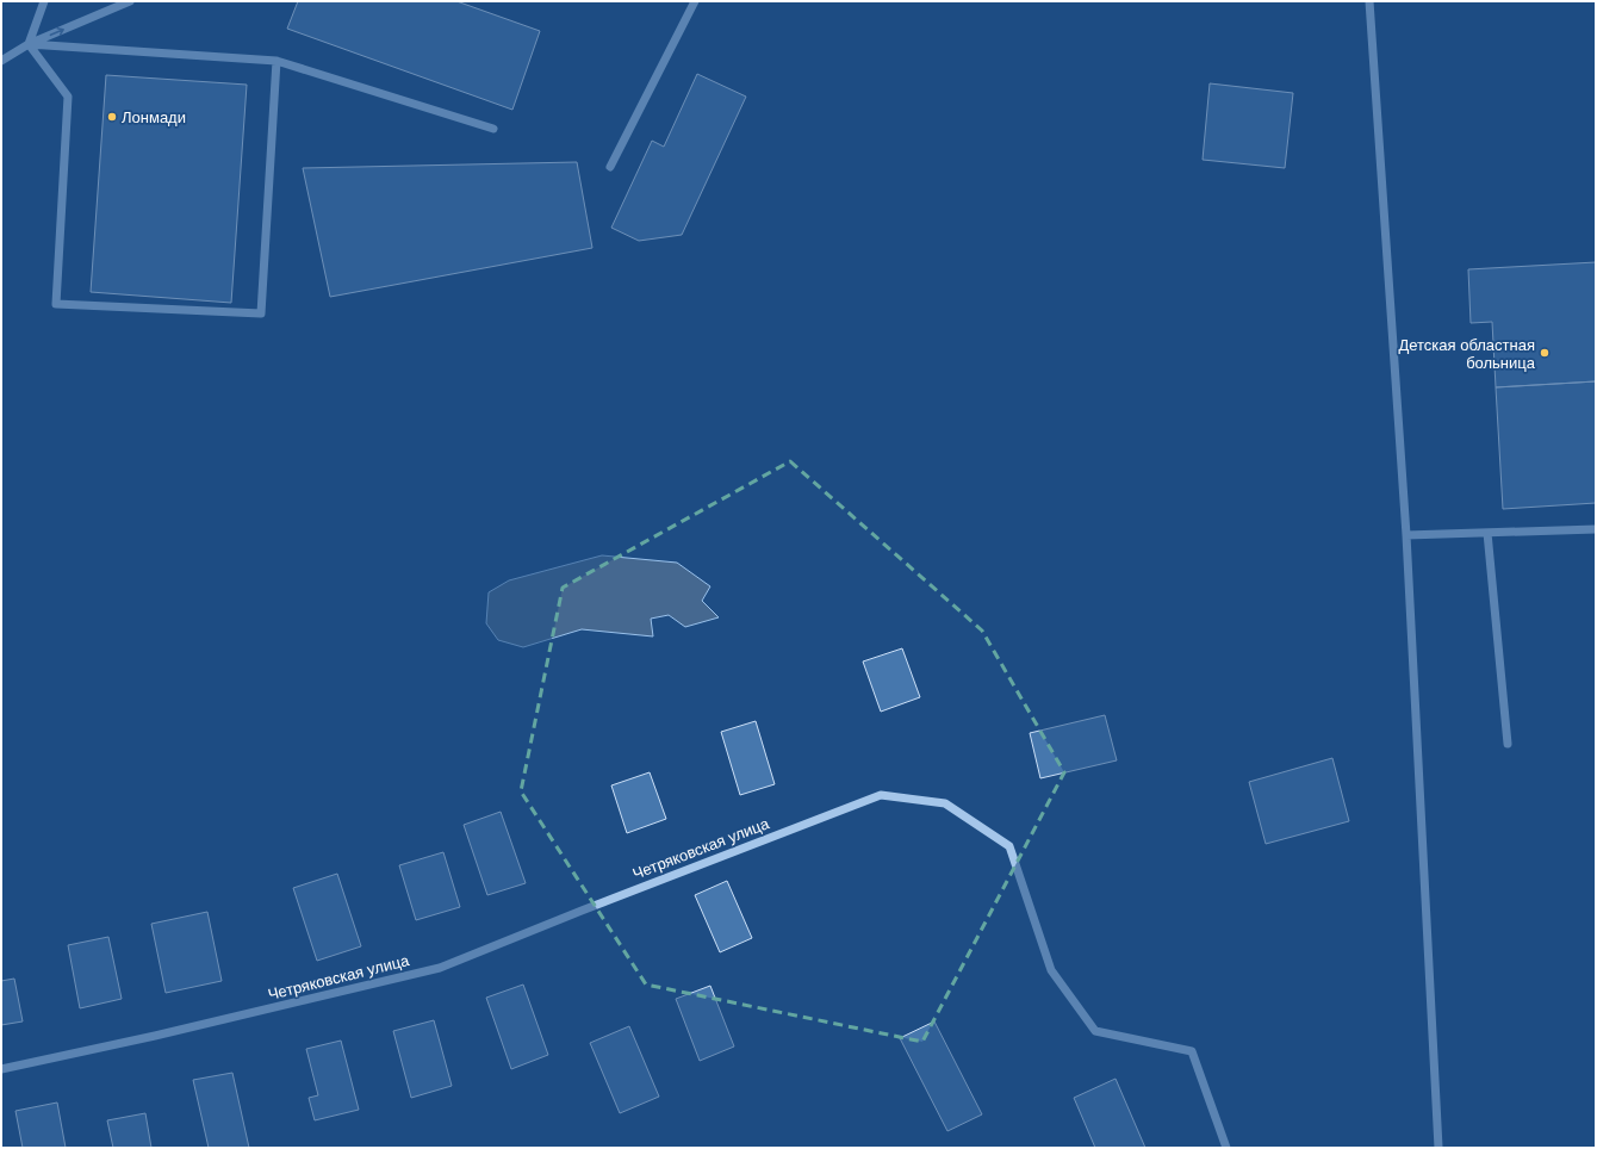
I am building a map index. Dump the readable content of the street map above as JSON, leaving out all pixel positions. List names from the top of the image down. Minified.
{"streets":{"street":["Четряковская улица"]},"places":["Лонмади","Детская областная больница"]}
